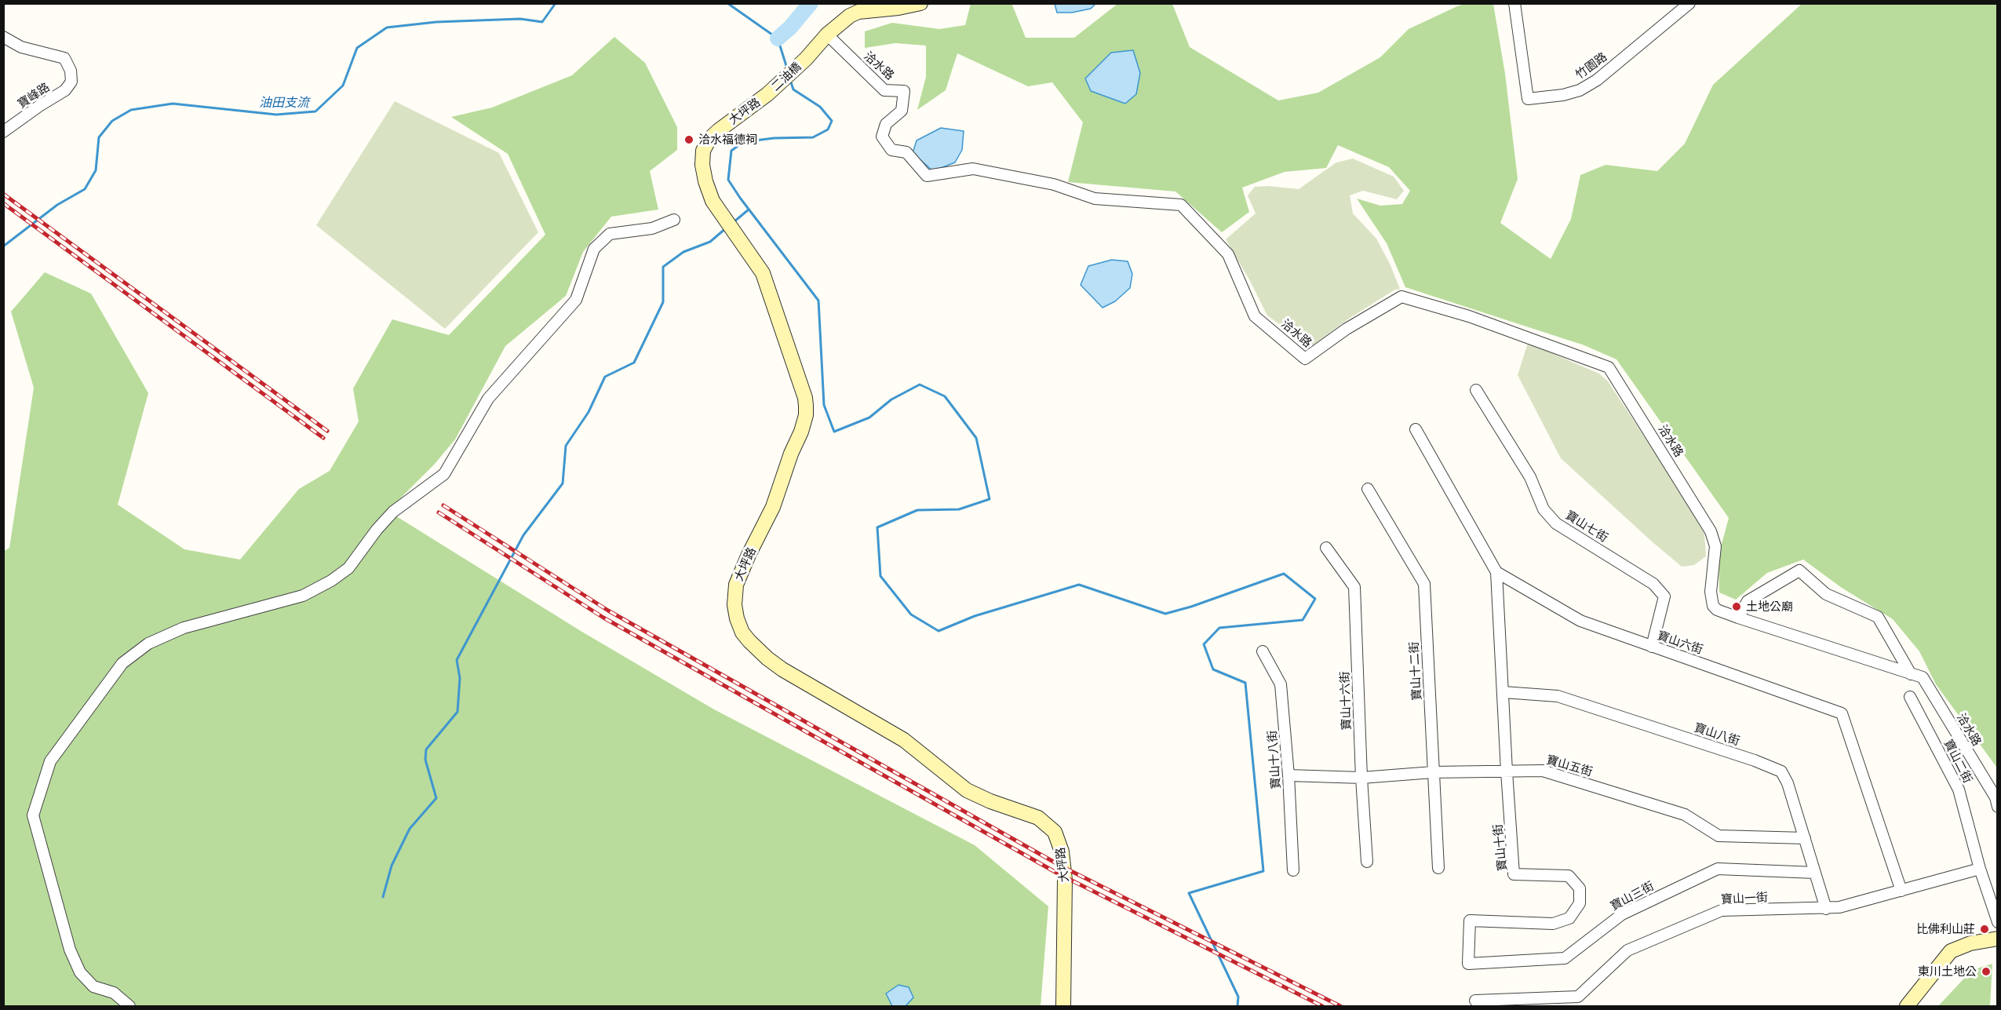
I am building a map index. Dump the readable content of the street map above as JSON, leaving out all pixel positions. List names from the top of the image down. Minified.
{"streets":{"street":["洽水路","竹園路","二油橋","寶峰路","大坪路","寶山七街","寶山六街","寶山十二街","寶山十六街","寶山八街","寶山十八街","寶山二街","寶山五街","寶山十街","寶山三街","寶山一街"]},"crossings":[["洽水路","二油橋"],["二油橋","大坪路"],["寶山七街","寶山六街"],["寶山六街","寶山十街"],["寶山六街","寶山一街"],["寶山十二街","寶山五街"],["寶山十六街","寶山五街"],["寶山八街","寶山五街"],["寶山八街","寶山十街"],["寶山八街","寶山三街"],["寶山八街","寶山一街"],["寶山十八街","寶山五街"],["寶山二街","寶山一街"],["寶山五街","寶山十街"],["寶山十街","寶山三街"]],"water":["油田支流"],"places":["洽水福德祠","土地公廟","比佛利山莊","東川土地公"]}
